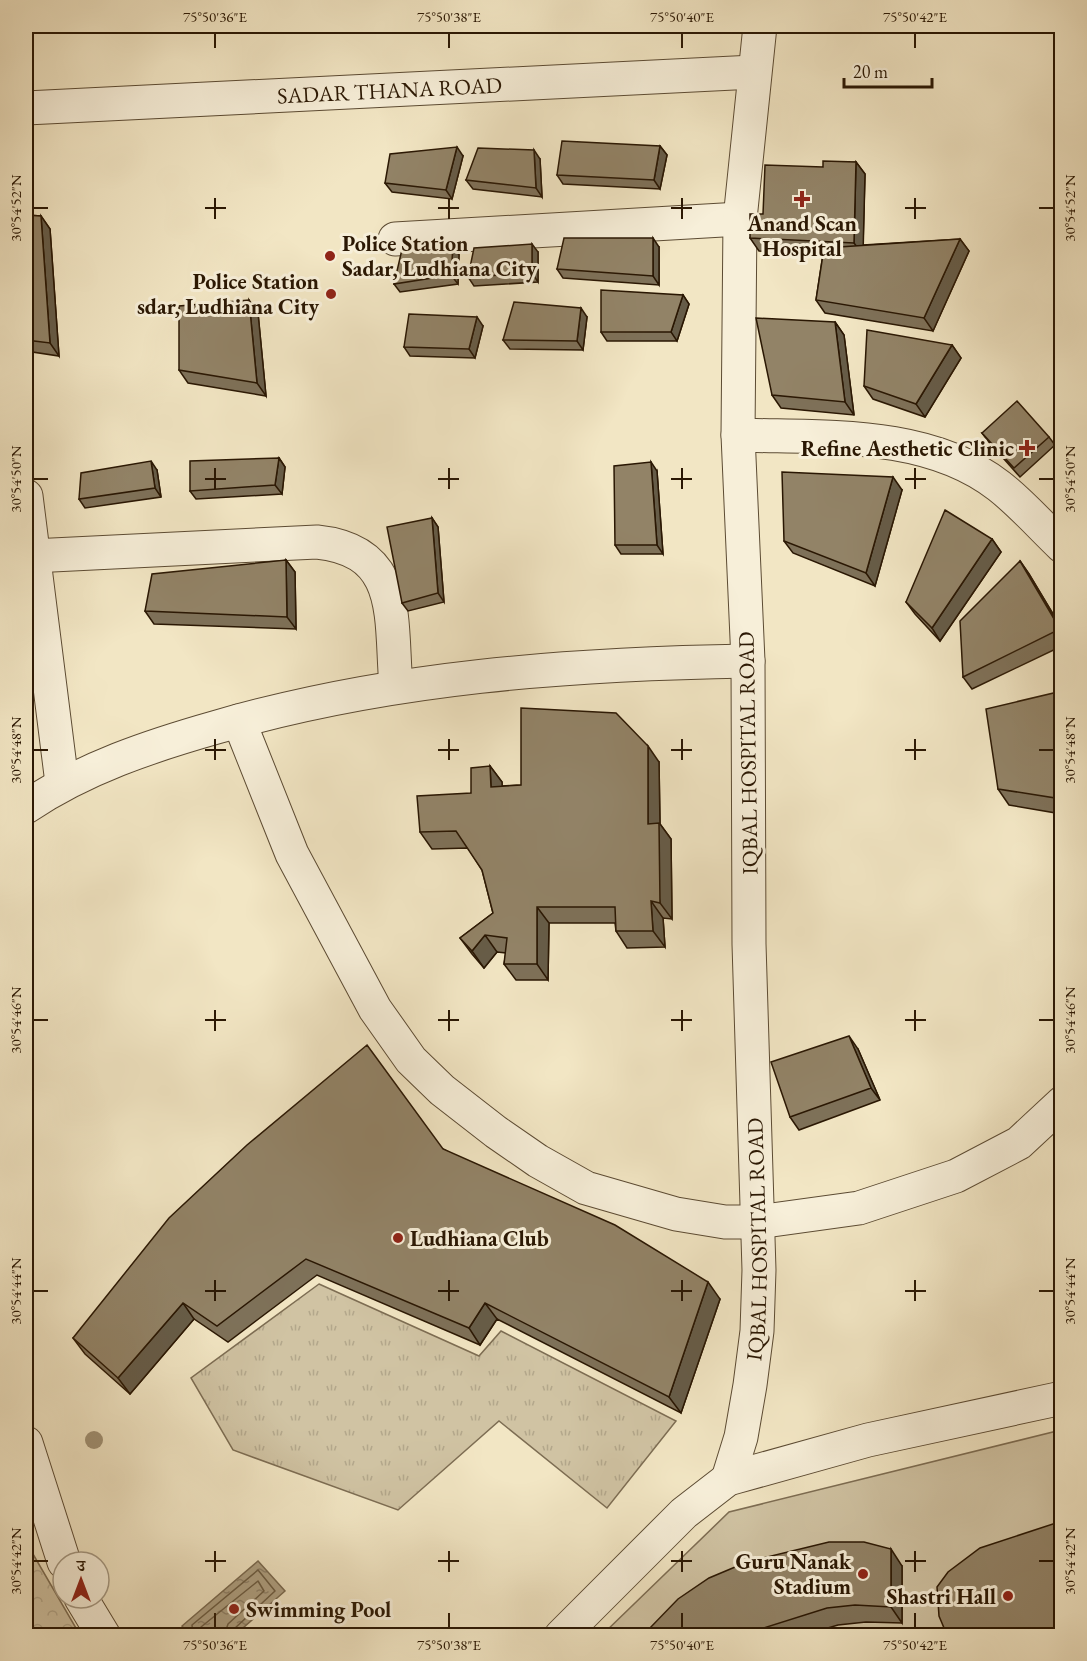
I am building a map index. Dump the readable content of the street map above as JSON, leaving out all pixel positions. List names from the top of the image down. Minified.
{"streets":{"street":["SADAR THANA ROAD","IQBAL HOSPITAL ROAD"]},"crossings":[["SADAR THANA ROAD","IQBAL HOSPITAL ROAD"]],"places":{"health":["Anand Scan Hospital","Refine Aesthetic Clinic"],"other":["Police Station Sadar, Ludhiana City","Police Station sdar, Ludhiana City","Ludhiana Club","Guru Nanak Stadium","Shastri Hall","Swimming Pool"]},"scale_bar":"20 m","north":"top","coordinates":["75°50'36\"E","75°50'38\"E","75°50'40\"E","75°50'42\"E","30°54'52\"N","30°54'50\"N","30°54'48\"N","30°54'46\"N","30°54'44\"N","30°54'42\"N"]}
